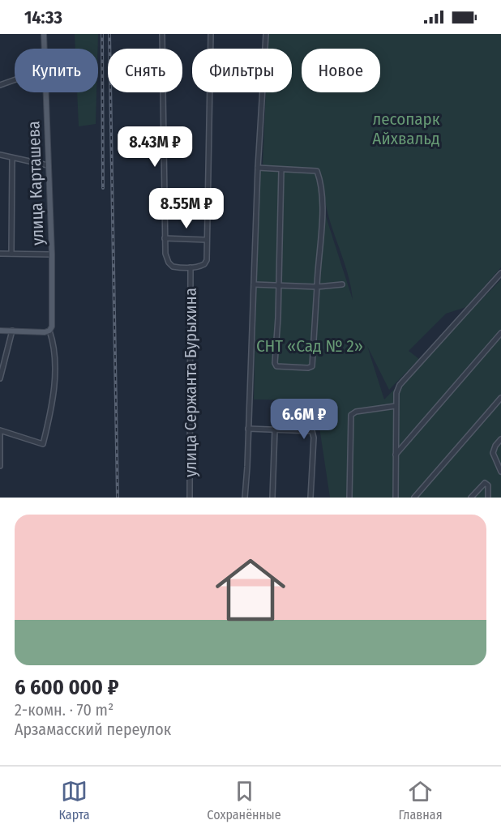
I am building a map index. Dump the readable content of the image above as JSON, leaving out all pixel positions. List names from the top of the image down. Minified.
{"streets":{"main road":["улица Карташева"],"street":["улица Сержанта Бурыхина"]},"parks":["лесопарк Айхвальд","СНТ «Сад № 2»"],"page":{"status":"14:33","chip":["Купить","Снять","Фильтры","Новое"],"price":["8.43M ₽","8.55M ₽","6.6M ₽"],"list":[{"name":"6 600 000 ₽","note":"2-комн. · 70 m² · Арзамасский переулок"}],"tabs":["Карта","Сохранённые","Главная"]}}
